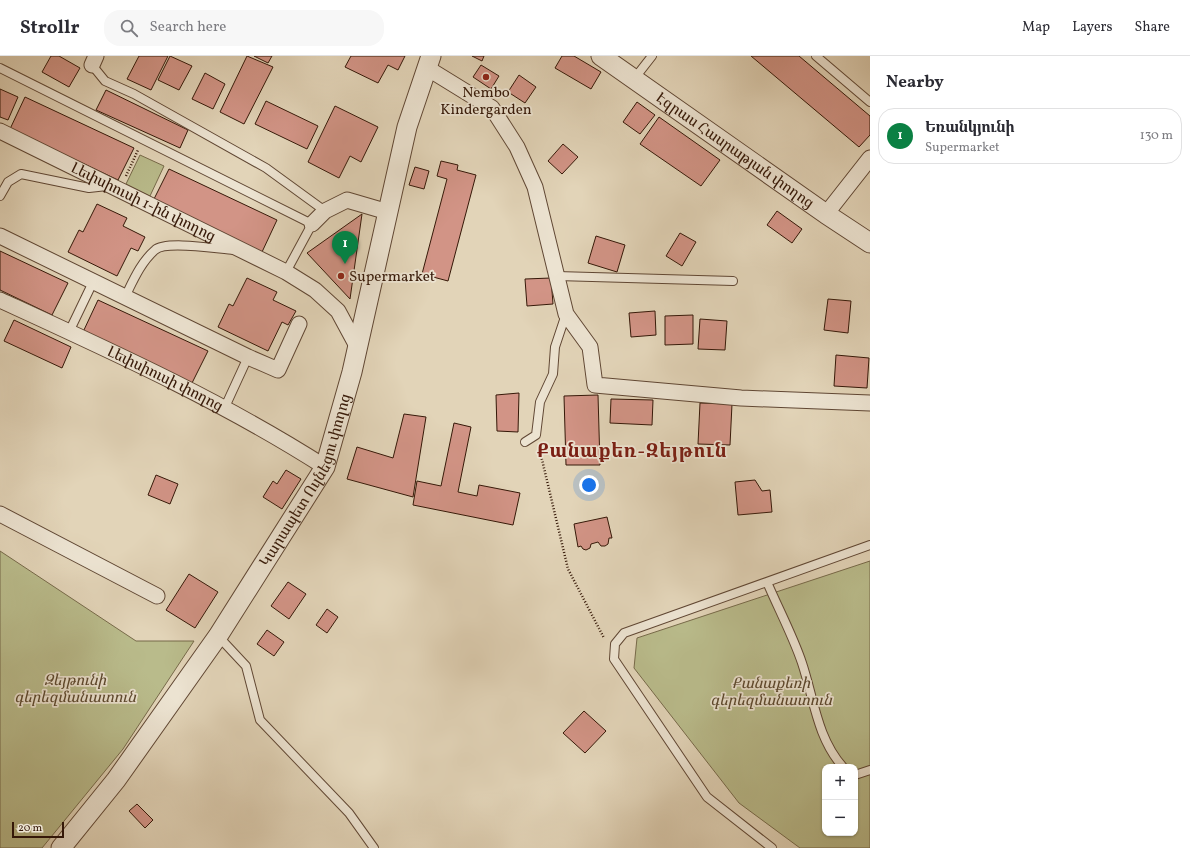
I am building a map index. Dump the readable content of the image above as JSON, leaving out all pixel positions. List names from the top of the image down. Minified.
{"streets":{"street":["Էզրաս Հասրաթյան փողոց","Լեփսիուսի 1-ին փողոց","Լեփսիուսի փողոց","Կարապետ Ուլնեցու փողոց"]},"crossings":[["Լեփսիուսի 1-ին փողոց","Կարապետ Ուլնեցու փողոց"],["Լեփսիուսի փողոց","Կարապետ Ուլնեցու փողոց"]],"districts":["Քանաքեռ-Զեյթուն"],"parks":["Զեյթունի գերեզմանատուն","Քանաքեռի գերեզմանատուն"],"places":["Nembo Kindergarden","Supermarket"],"scale_bar":"20 m","page":{"header":"Strollr","search":"Search here","nav":["Map","Layers","Share"],"heading":"Nearby","list":[{"mark":"1","name":"Եռանկյունի","note":"Supermarket","value":"130 m"}],"pins":"1","map_buttons":["+","−"],"scale":"20 m"}}
